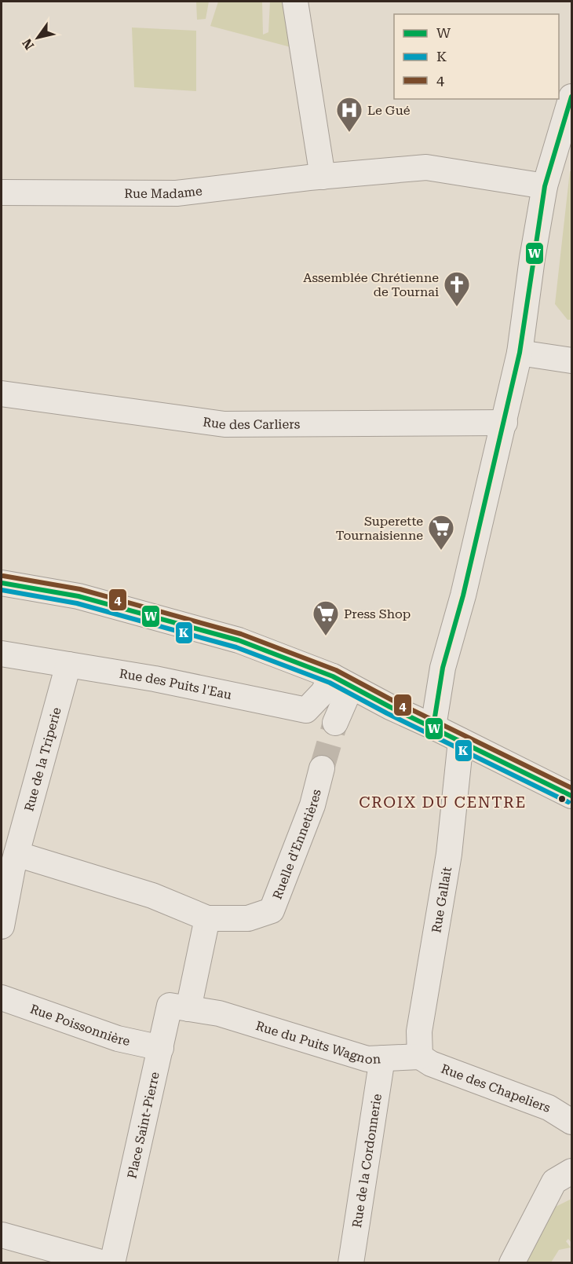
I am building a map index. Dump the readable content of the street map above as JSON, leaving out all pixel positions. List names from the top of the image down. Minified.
{"streets":{"street":["Rue Madame","Rue des Carliers","Rue des Puits l'Eau","Rue de la Triperie","Ruelle d'Ennetières","Rue Gallait","Rue Poissonnière","Rue du Puits Wagnon","Rue des Chapeliers","Place Saint-Pierre","Rue de la Cordonnerie"]},"crossings":[["Rue des Puits l'Eau","Rue de la Triperie"],["Rue Gallait","Rue du Puits Wagnon"],["Rue Gallait","Rue des Chapeliers"],["Rue Poissonnière","Place Saint-Pierre"],["Rue du Puits Wagnon","Rue des Chapeliers"],["Rue du Puits Wagnon","Place Saint-Pierre"],["Rue du Puits Wagnon","Rue de la Cordonnerie"]],"districts":["CROIX DU CENTRE"],"places":{"hospital":["Le Gué"],"church":["Assemblée Chrétienne de Tournai"],"supermarket":["Superette Tournaisienne","Press Shop"]},"lines":["transit line W","transit line 4","transit line K"],"legend":["W","K","4"],"north":"bottom left"}
